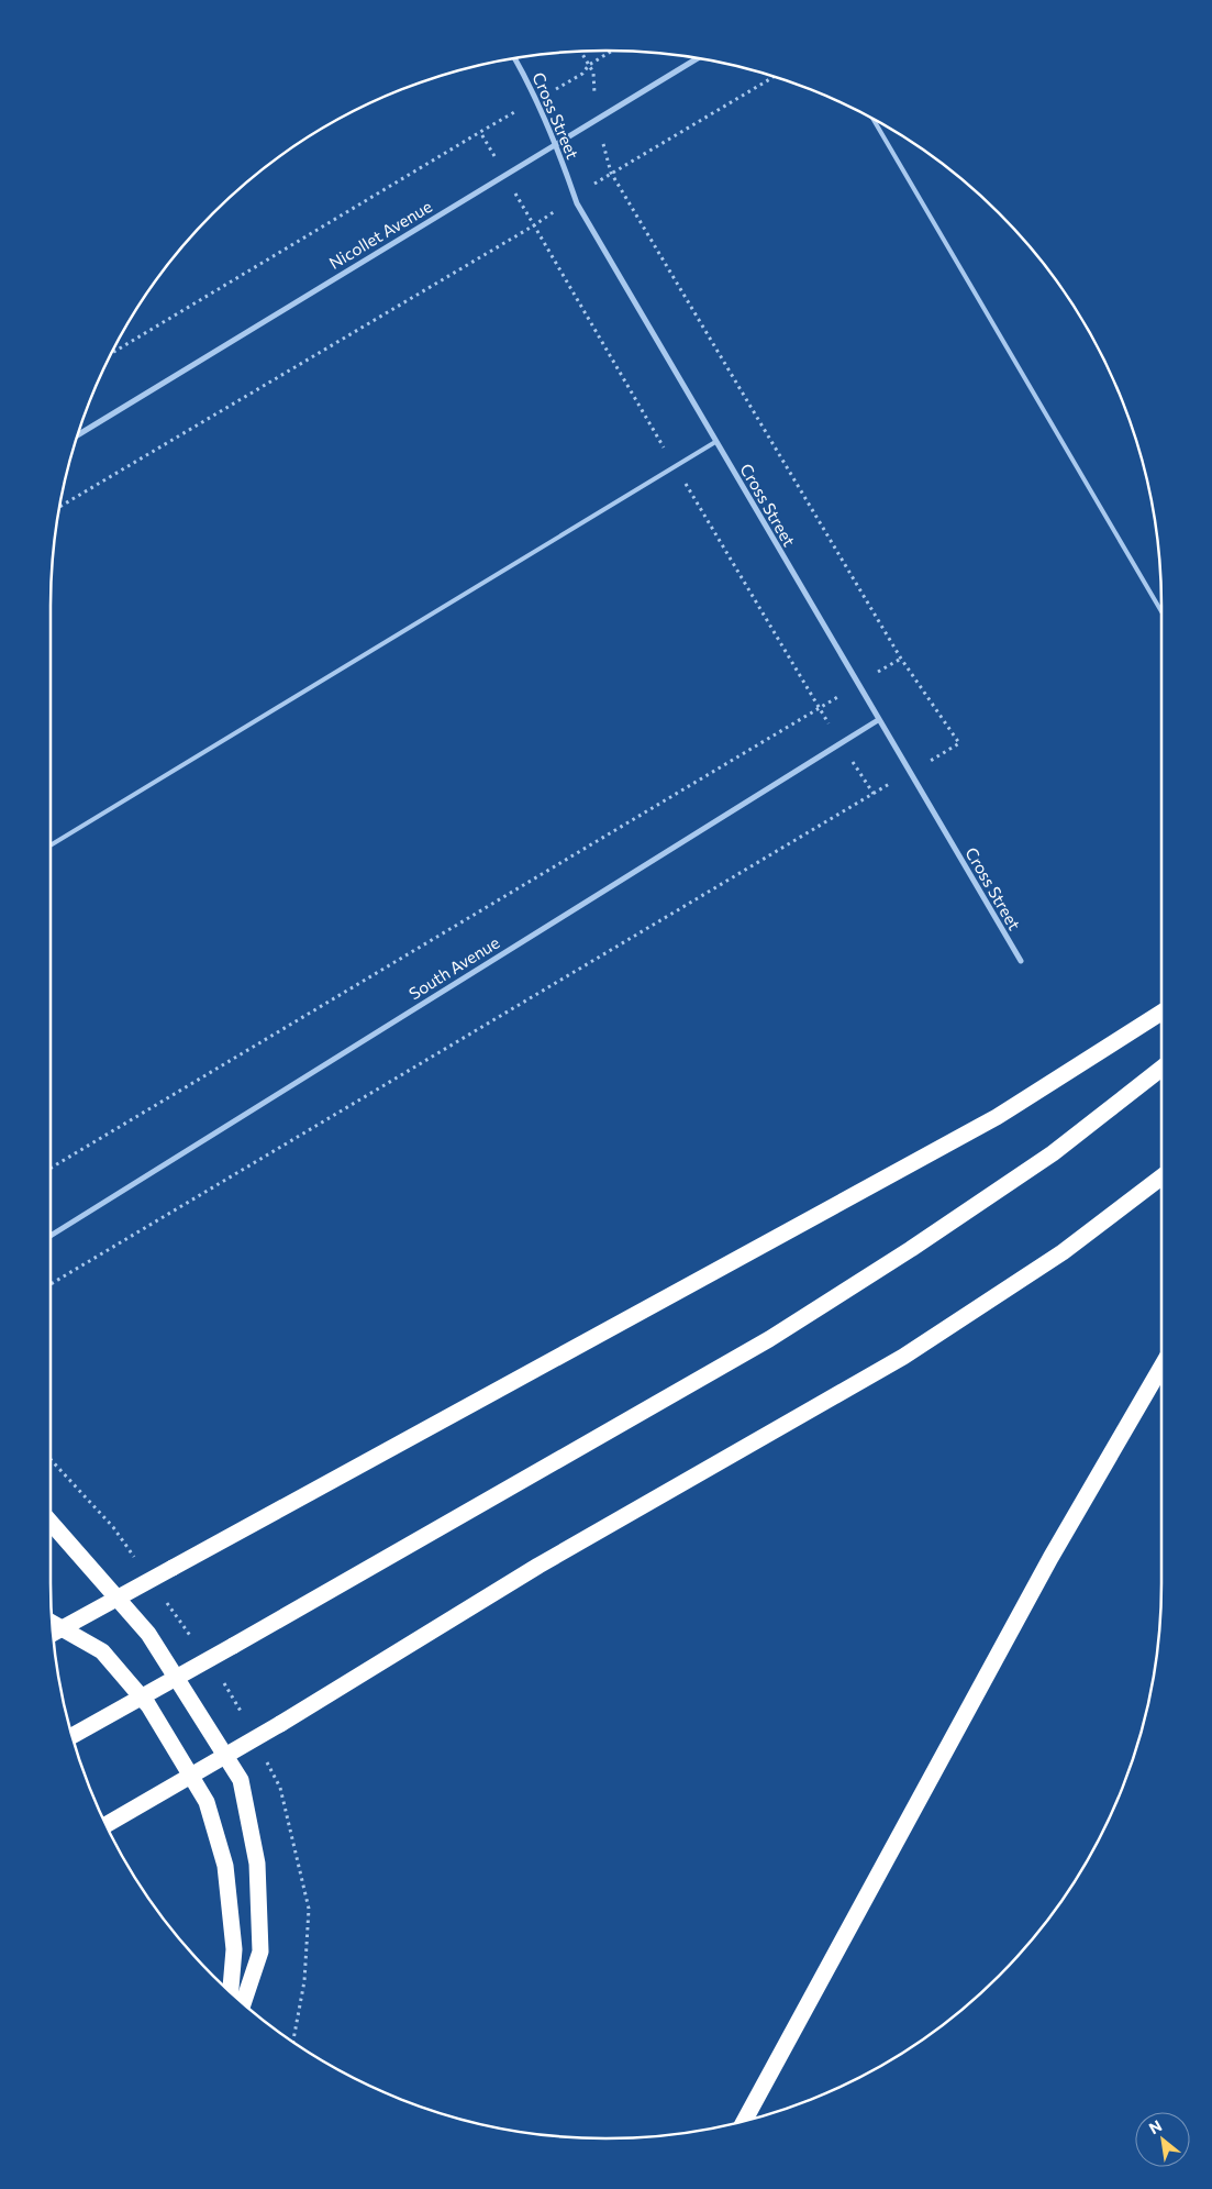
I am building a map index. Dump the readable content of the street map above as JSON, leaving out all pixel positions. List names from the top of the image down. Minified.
{"streets":{"street":["Cross Street","Nicollet Avenue","South Avenue"]},"crossings":[["Cross Street","Nicollet Avenue"],["Cross Street","South Avenue"]],"north":"top left"}
